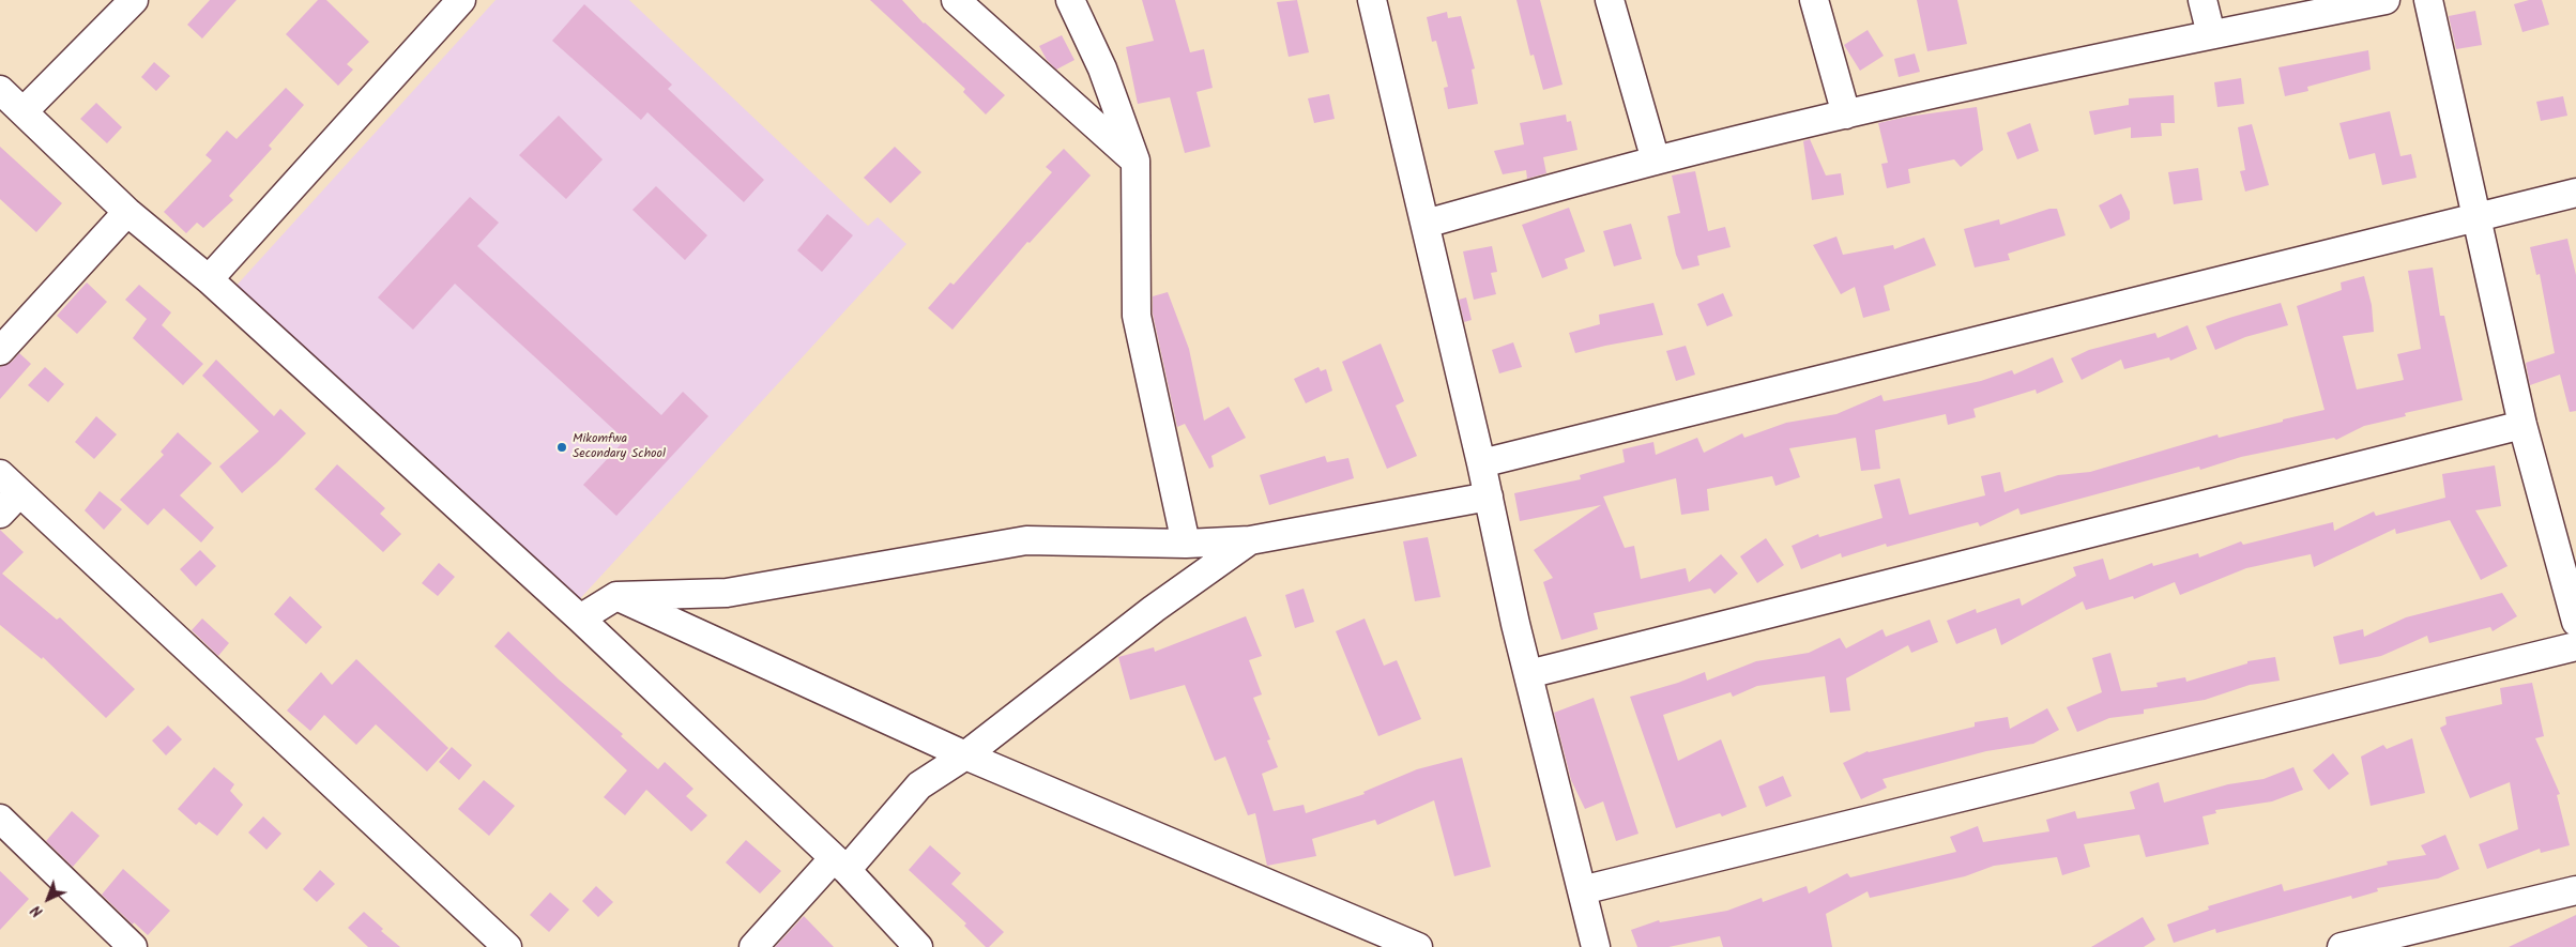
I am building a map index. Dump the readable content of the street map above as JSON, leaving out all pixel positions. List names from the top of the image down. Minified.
{"places":["Mikomfwa Secondary School"],"north":"bottom left"}
